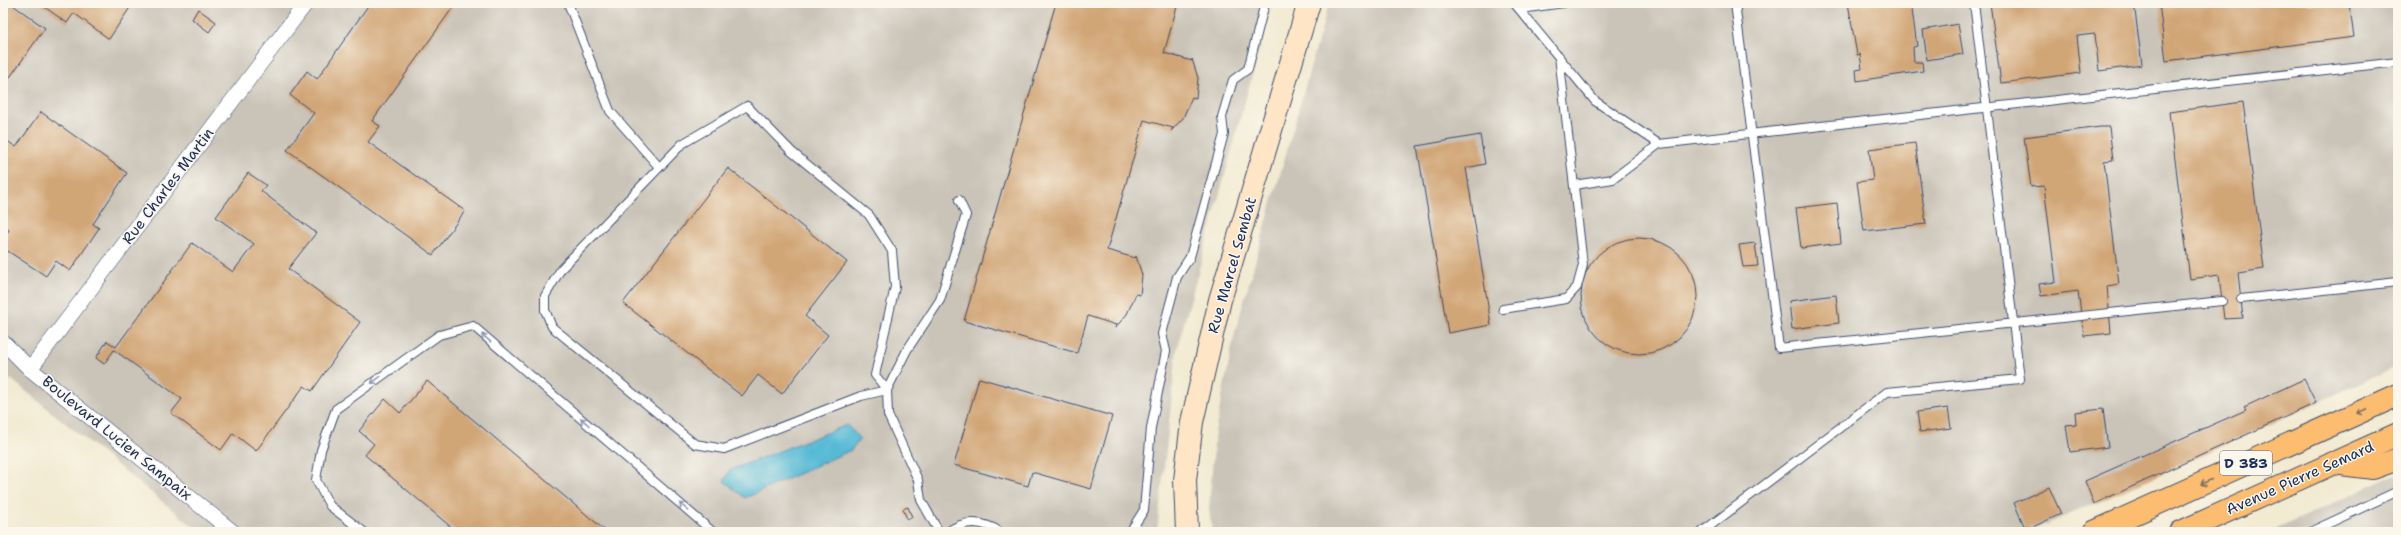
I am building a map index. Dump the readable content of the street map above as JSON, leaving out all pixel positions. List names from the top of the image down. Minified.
{"streets":{"highway":["D 383","Avenue Pierre Semard"],"main road":["Rue Marcel Sembat"],"street":["Rue Charles Martin","Boulevard Lucien Sampaix"]},"crossings":[["Rue Charles Martin","Boulevard Lucien Sampaix"]]}
